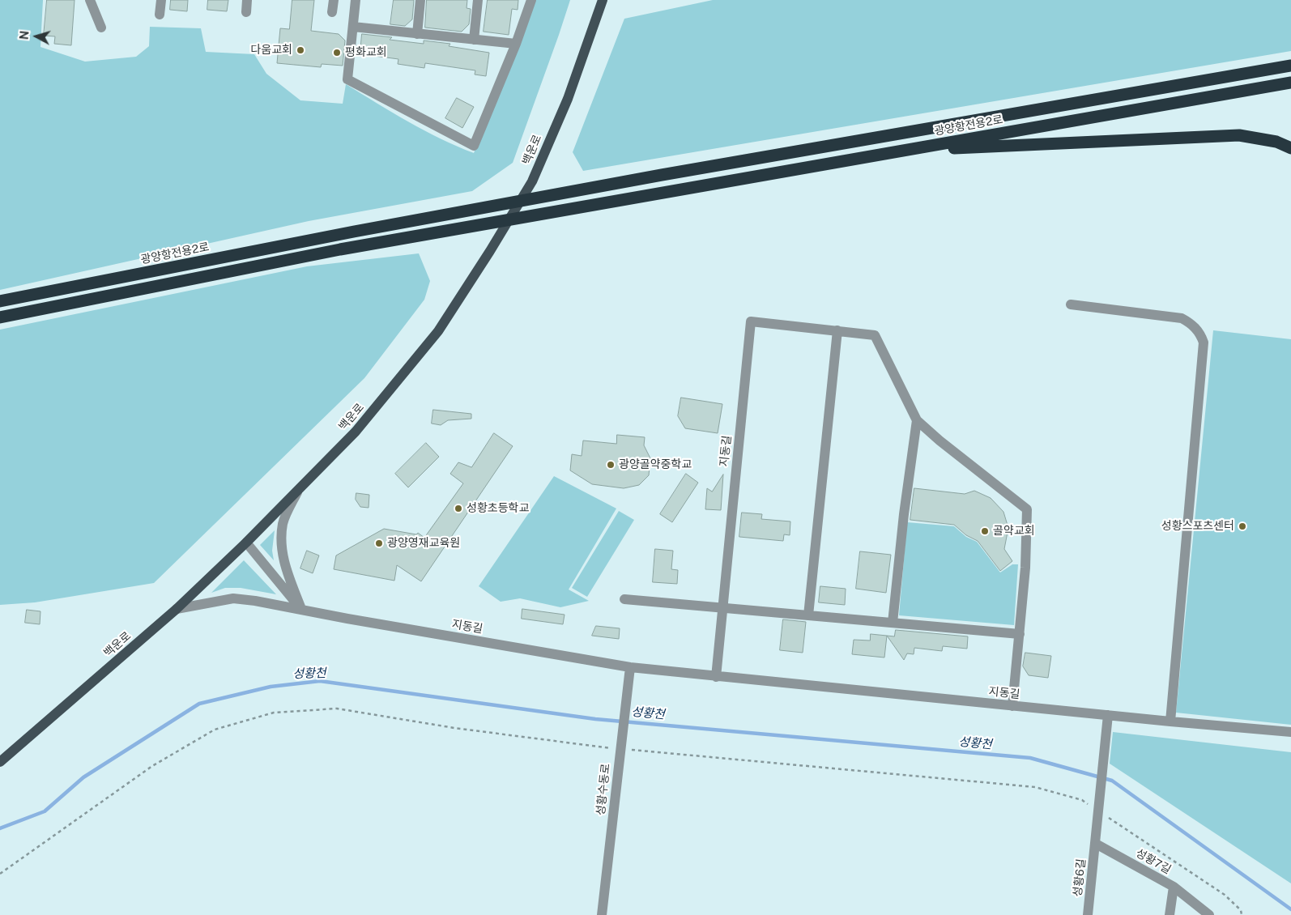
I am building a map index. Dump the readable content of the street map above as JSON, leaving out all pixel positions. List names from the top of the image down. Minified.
{"streets":{"highway":["광양항전용2로"],"main road":["백운로"],"street":["지동길","성황수동로","성황7길","성황6길"]},"crossings":[["백운로","지동길"],["지동길","성황수동로"],["지동길","성황6길"],["성황7길","성황6길"]],"water":["성황천"],"places":["다움교회","평화교회","광양골약중학교","성황초등학교","성황스포츠센터","골약교회","광양영재교육원"],"north":"left"}
